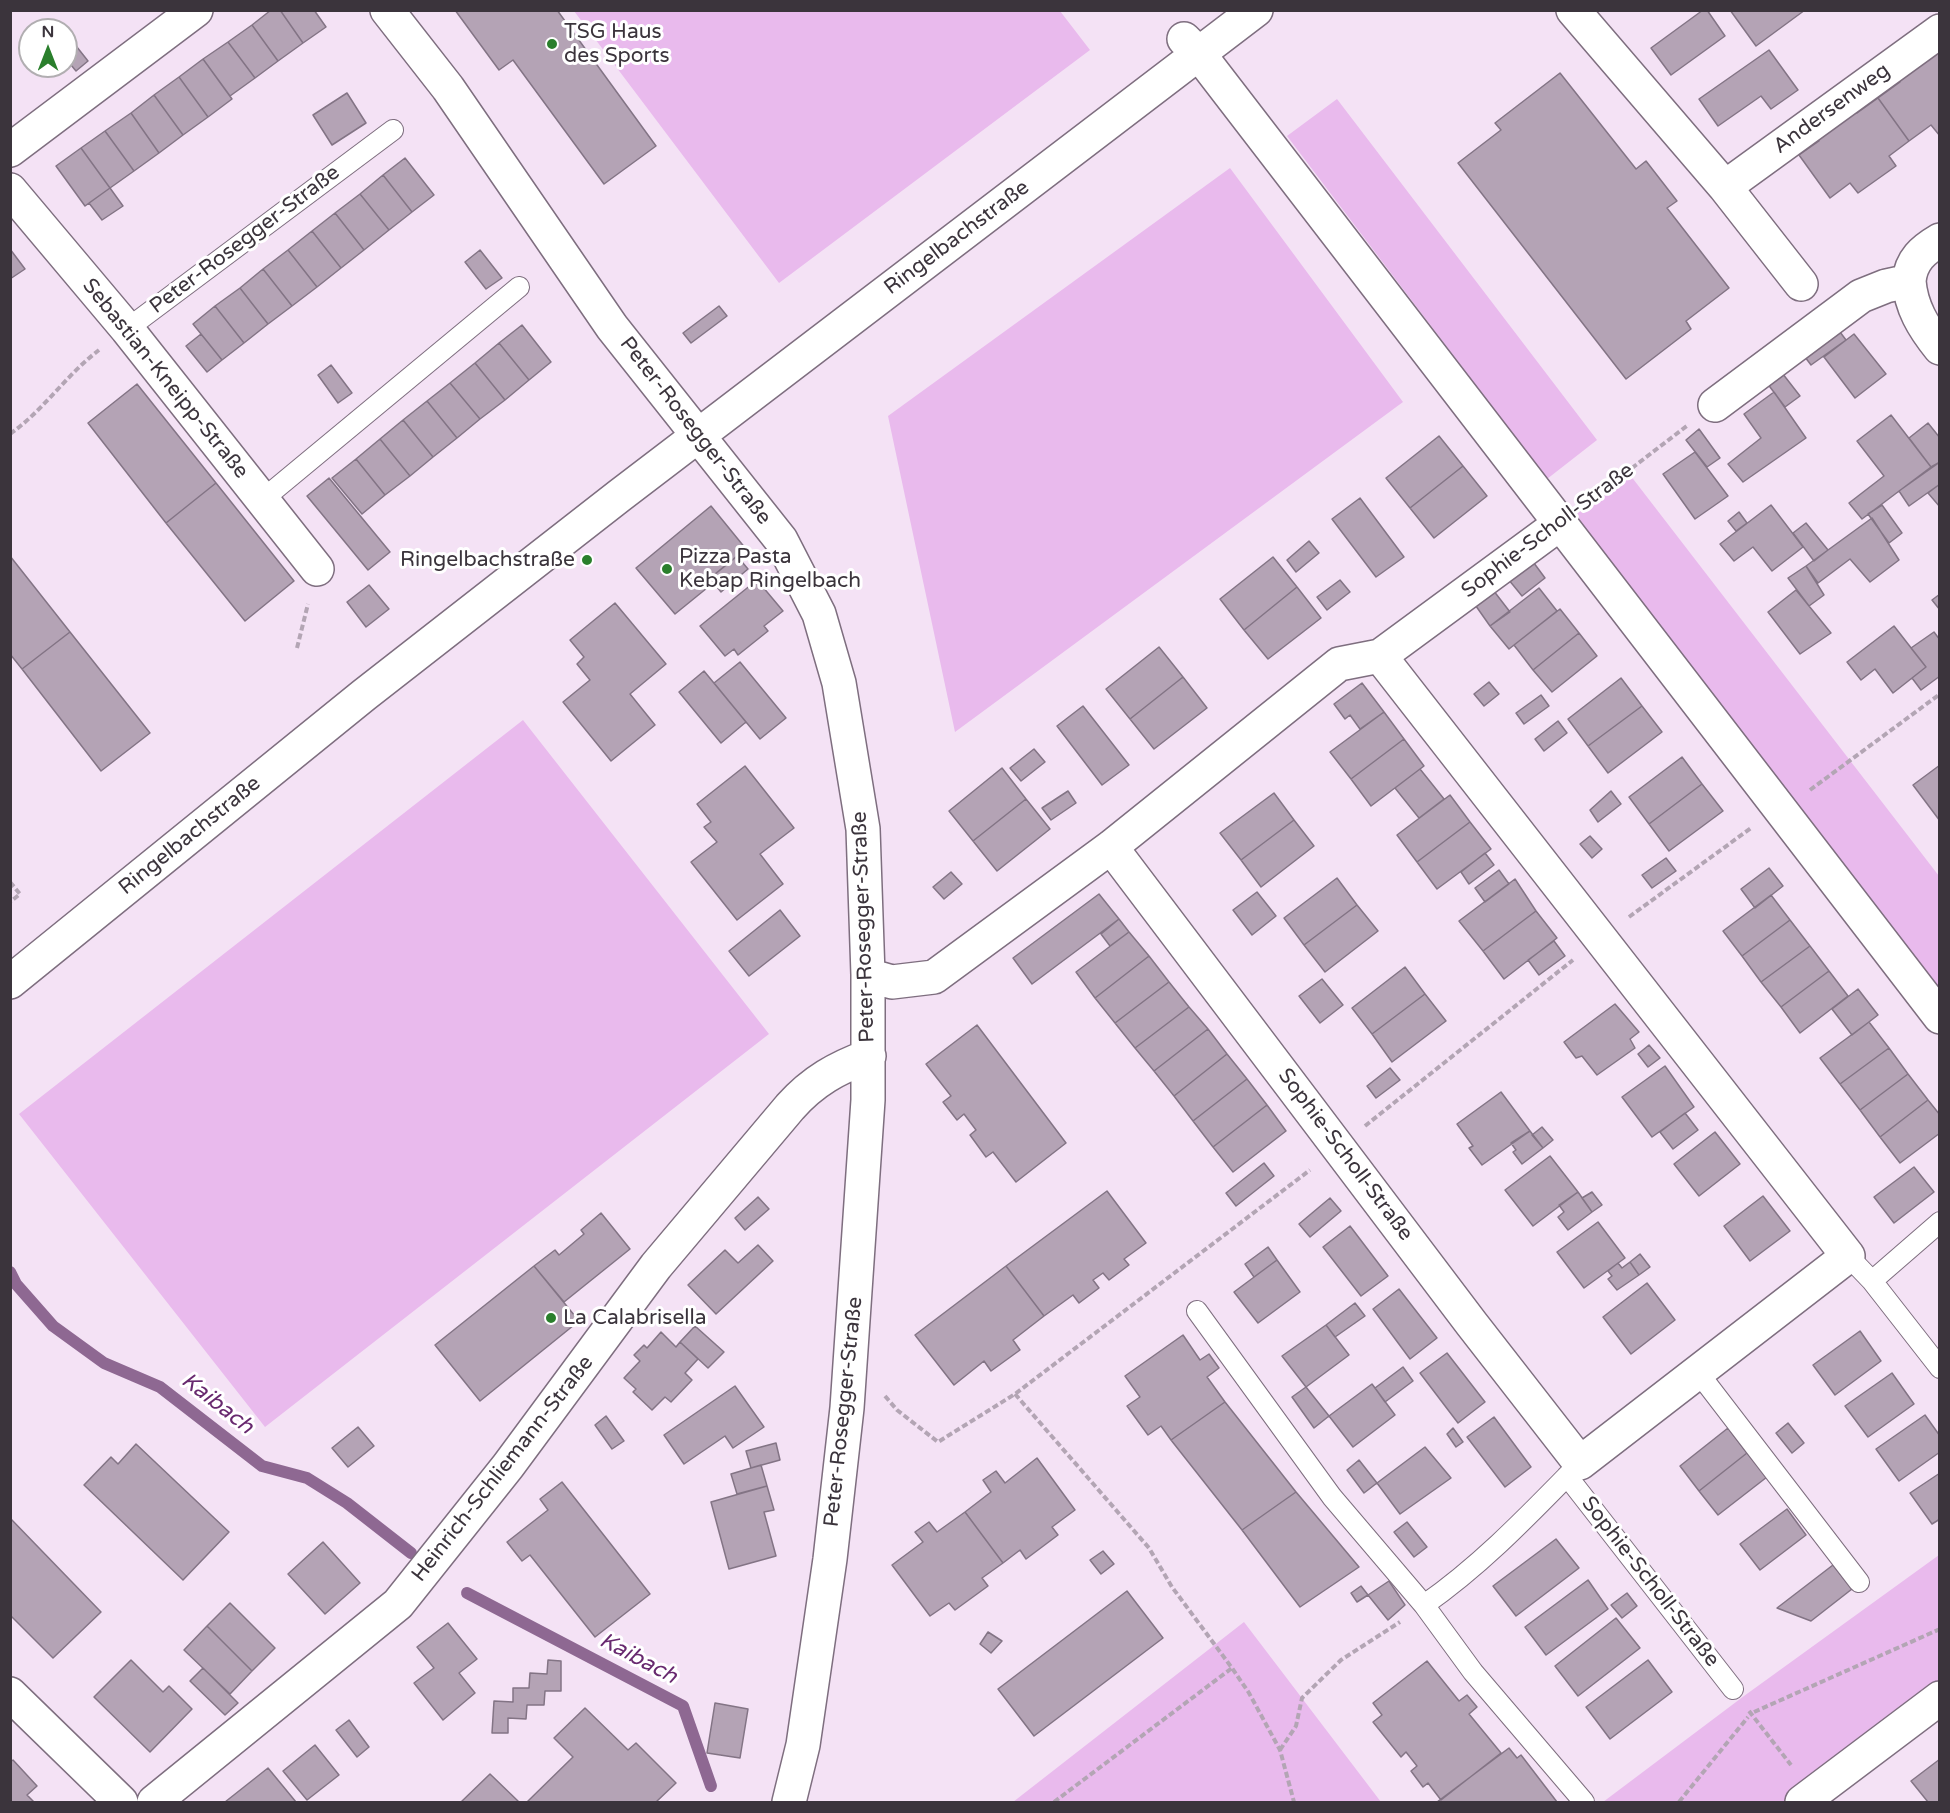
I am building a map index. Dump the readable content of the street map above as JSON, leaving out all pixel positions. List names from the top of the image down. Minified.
{"streets":{"street":["Andersenweg","Ringelbachstraße","Peter-Rosegger-Straße","Sebastian-Kneipp-Straße","Sophie-Scholl-Straße","Heinrich-Schliemann-Straße"]},"crossings":[["Ringelbachstraße","Peter-Rosegger-Straße"],["Peter-Rosegger-Straße","Sebastian-Kneipp-Straße"],["Peter-Rosegger-Straße","Sophie-Scholl-Straße"],["Peter-Rosegger-Straße","Heinrich-Schliemann-Straße"]],"water":["Kaibach"],"places":["TSG Haus des Sports","Ringelbachstraße","Pizza Pasta Kebap Ringelbach","La Calabrisella"],"north":"top"}
